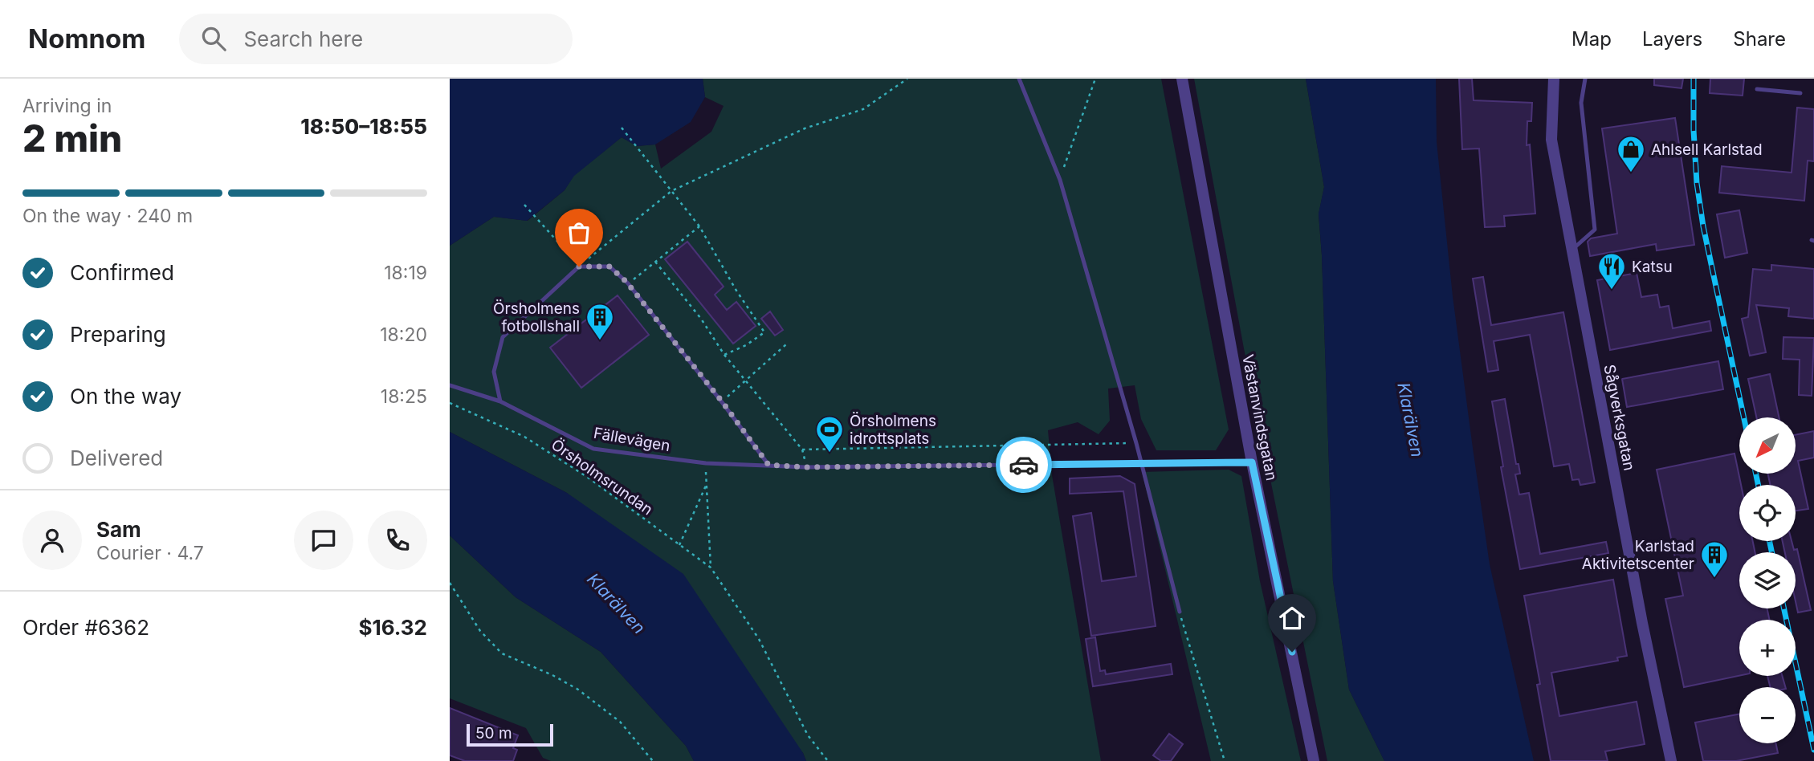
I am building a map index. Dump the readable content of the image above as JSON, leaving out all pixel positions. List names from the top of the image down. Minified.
{"streets":{"street":["Västanvindsgatan","Sågverksgatan"],"lane":["Fällevägen"],"path":["Örsholmsrundan"]},"crossings":[["Västanvindsgatan","Fällevägen"]],"water":["Klarälven"],"places":{"shop":["Ahlsell Karlstad"],"restaurant":["Katsu"],"building":["Örsholmens fotbollshall","Karlstad Aktivitetscenter"],"sports":["Örsholmens idrottsplats"]},"scale_bar":"50 m","north":"bottom left","page":{"header":"Nomnom","search":"Search here","nav":["Map","Layers","Share"],"heading":["2 min","Arriving in","18:50–18:55"],"panel":["Sam","Courier · 4.7","Order #6362","$16.32"],"bar":"On the way · 240 m","list":[["Confirmed","18:19"],["Preparing","18:20"],["On the way","18:25"],"Delivered"],"map_buttons":["+","−"],"scale":"50 m"}}
